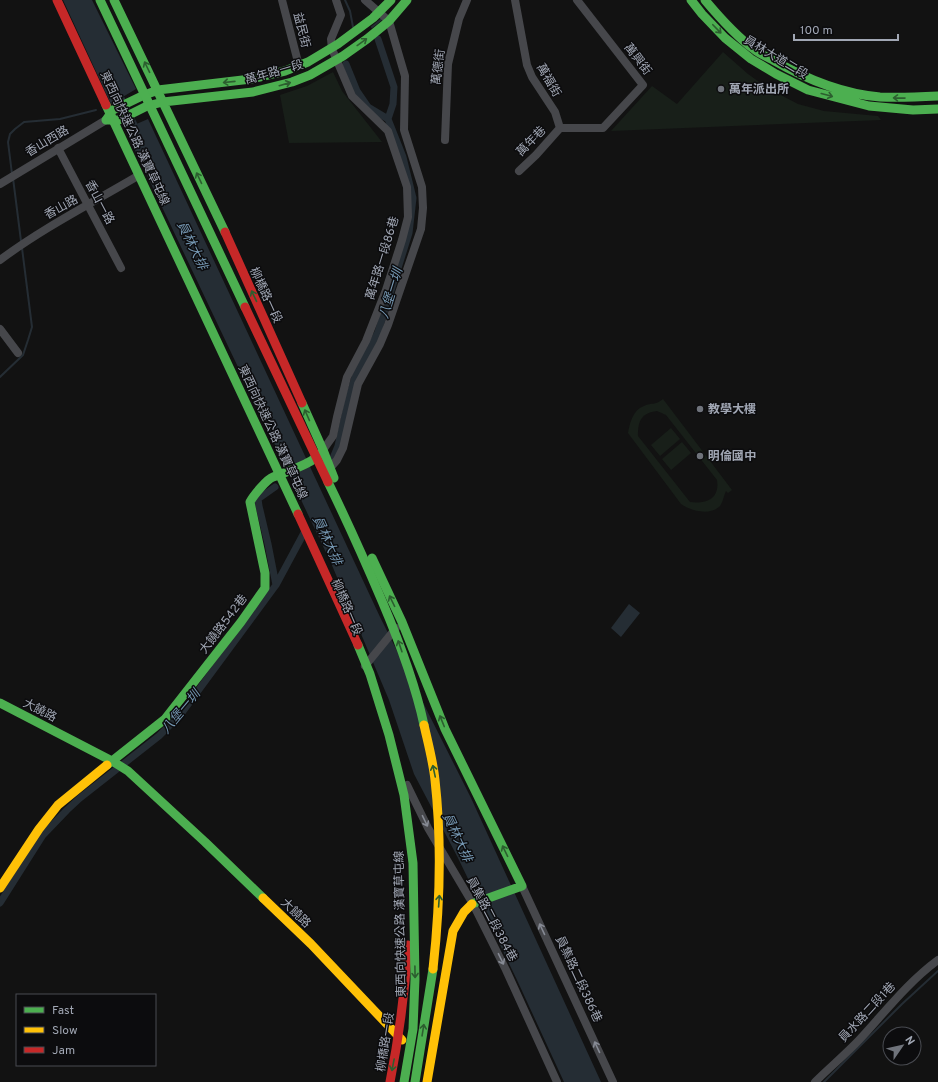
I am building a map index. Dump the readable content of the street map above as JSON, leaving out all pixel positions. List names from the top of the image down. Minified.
{"streets":{"main road":["員林大道二段","萬年路一段","東西向快速公路 漢寶草屯線","柳橋路一段","大饒路542巷","大饒路"],"street":["益民街","萬興街","萬德街","萬福街","香山西路","萬年巷","香山一路","香山路","萬年路一段86巷","員集路二段384巷","員集路二段386巷","員水路二段1巷"]},"crossings":[["益民街","萬年路一段"],["萬興街","萬福街"],["萬興街","萬年巷"],["萬年路一段","香山西路"],["萬年路一段","萬年路一段86巷"],["萬年路一段","柳橋路一段"],["萬福街","萬年巷"],["香山西路","香山一路"],["香山西路","柳橋路一段"],["香山一路","香山路"],["香山路","柳橋路一段"],["萬年路一段86巷","柳橋路一段"],["萬年路一段86巷","大饒路542巷"],["柳橋路一段","大饒路542巷"],["柳橋路一段","大饒路"],["柳橋路一段","員集路二段384巷"],["柳橋路一段","員集路二段386巷"],["大饒路542巷","大饒路"]],"one_way":["員集路二段384巷","員集路二段386巷"],"water":["員林大排","八堡一圳"],"places":["萬年派出所","教學大樓","明倫國中"],"legend":["Fast","Slow","Jam"],"scale_bar":"100 m","north":"top right"}
